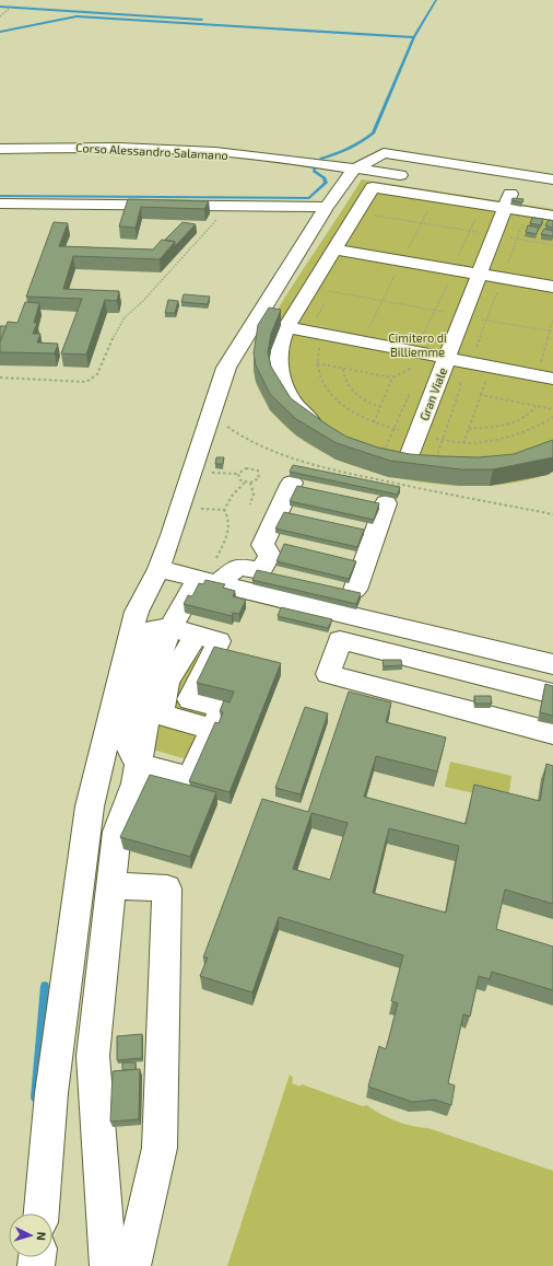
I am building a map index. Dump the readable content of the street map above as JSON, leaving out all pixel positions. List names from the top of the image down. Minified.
{"streets":{"street":["Corso Alessandro Salamano","Gran Viale"]},"parks":["Cimitero di Billiemme"],"north":"right"}
